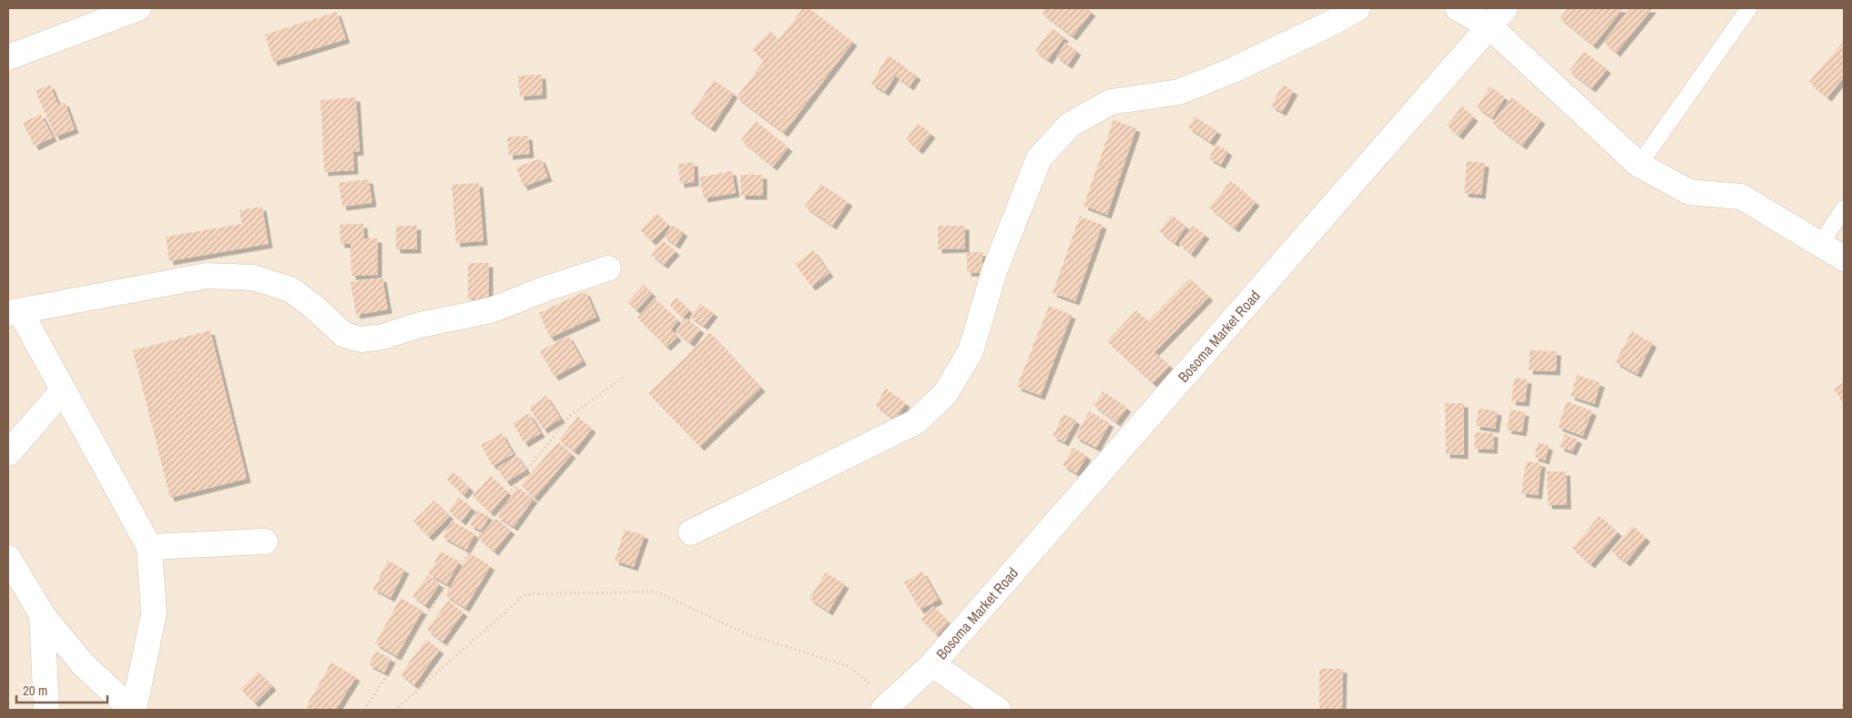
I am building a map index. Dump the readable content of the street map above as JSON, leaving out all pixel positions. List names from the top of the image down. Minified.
{"streets":{"street":["Bosoma Market Road"]},"scale_bar":"20 m"}
